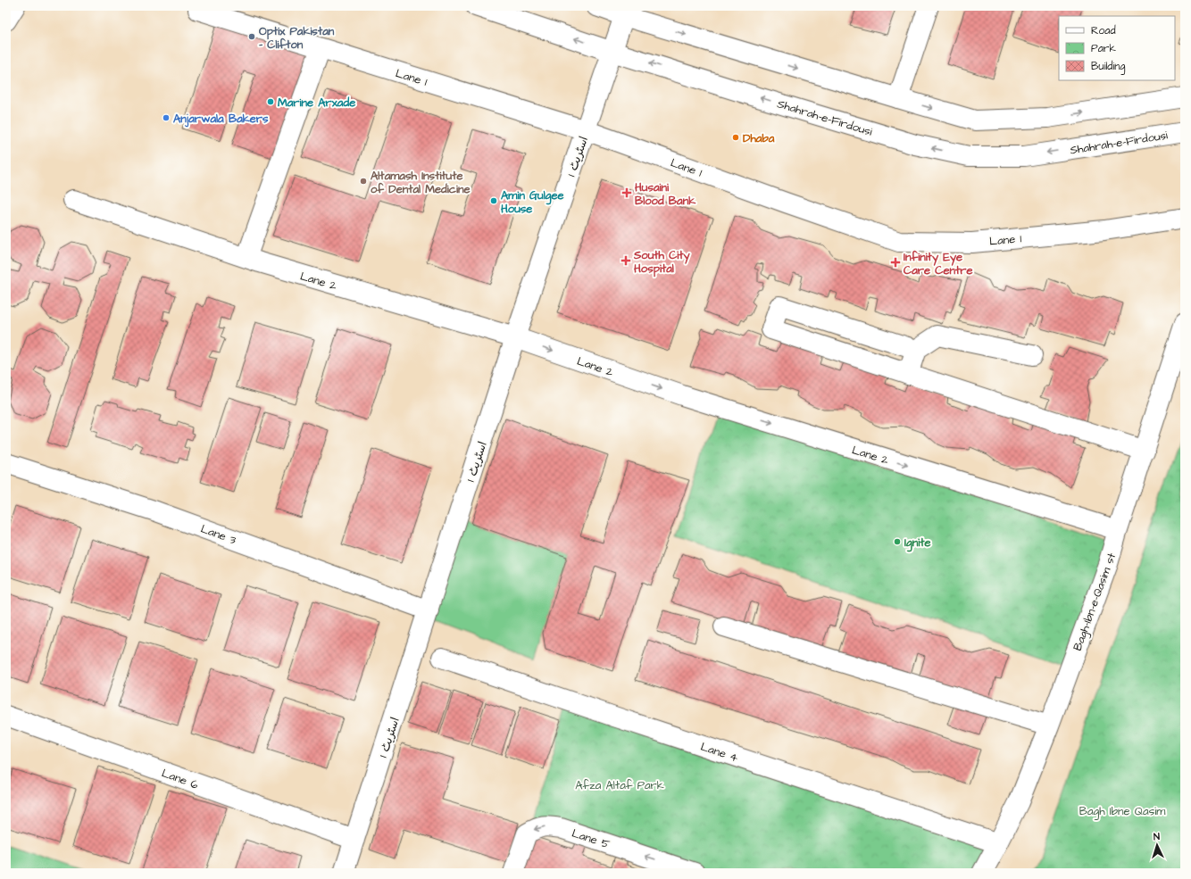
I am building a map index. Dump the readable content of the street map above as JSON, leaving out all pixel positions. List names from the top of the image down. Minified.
{"streets":{"street":["Lane 1","Shahrah-e-Firdousi","اسٹریٹ 1","Lane 2","Lane 3","Bagh-Ibn-e-Qasim st","Lane 4","Lane 6","Lane 5"]},"crossings":[["Lane 1","اسٹریٹ 1"],["Shahrah-e-Firdousi","اسٹریٹ 1"],["اسٹریٹ 1","Lane 2"],["اسٹریٹ 1","Lane 3"],["اسٹریٹ 1","Lane 6"],["Lane 2","Bagh-Ibn-e-Qasim st"],["Bagh-Ibn-e-Qasim st","Lane 4"]],"one_way":["Lane 5"],"parks":["Afza Altaf Park","Bagh Ibne Qasim"],"places":{"other":["Optix Pakistan - Clifton","Marine Arxade","Anjarwala Bakers","Dhaba","Altamash Institute of Dental Medicine","Amin Gulgee House","Ignite"],"health":["Husaini Blood Bank","South City Hospital","Infinity Eye Care Centre"]},"legend":["Road","Park","Building"],"north":"top"}
